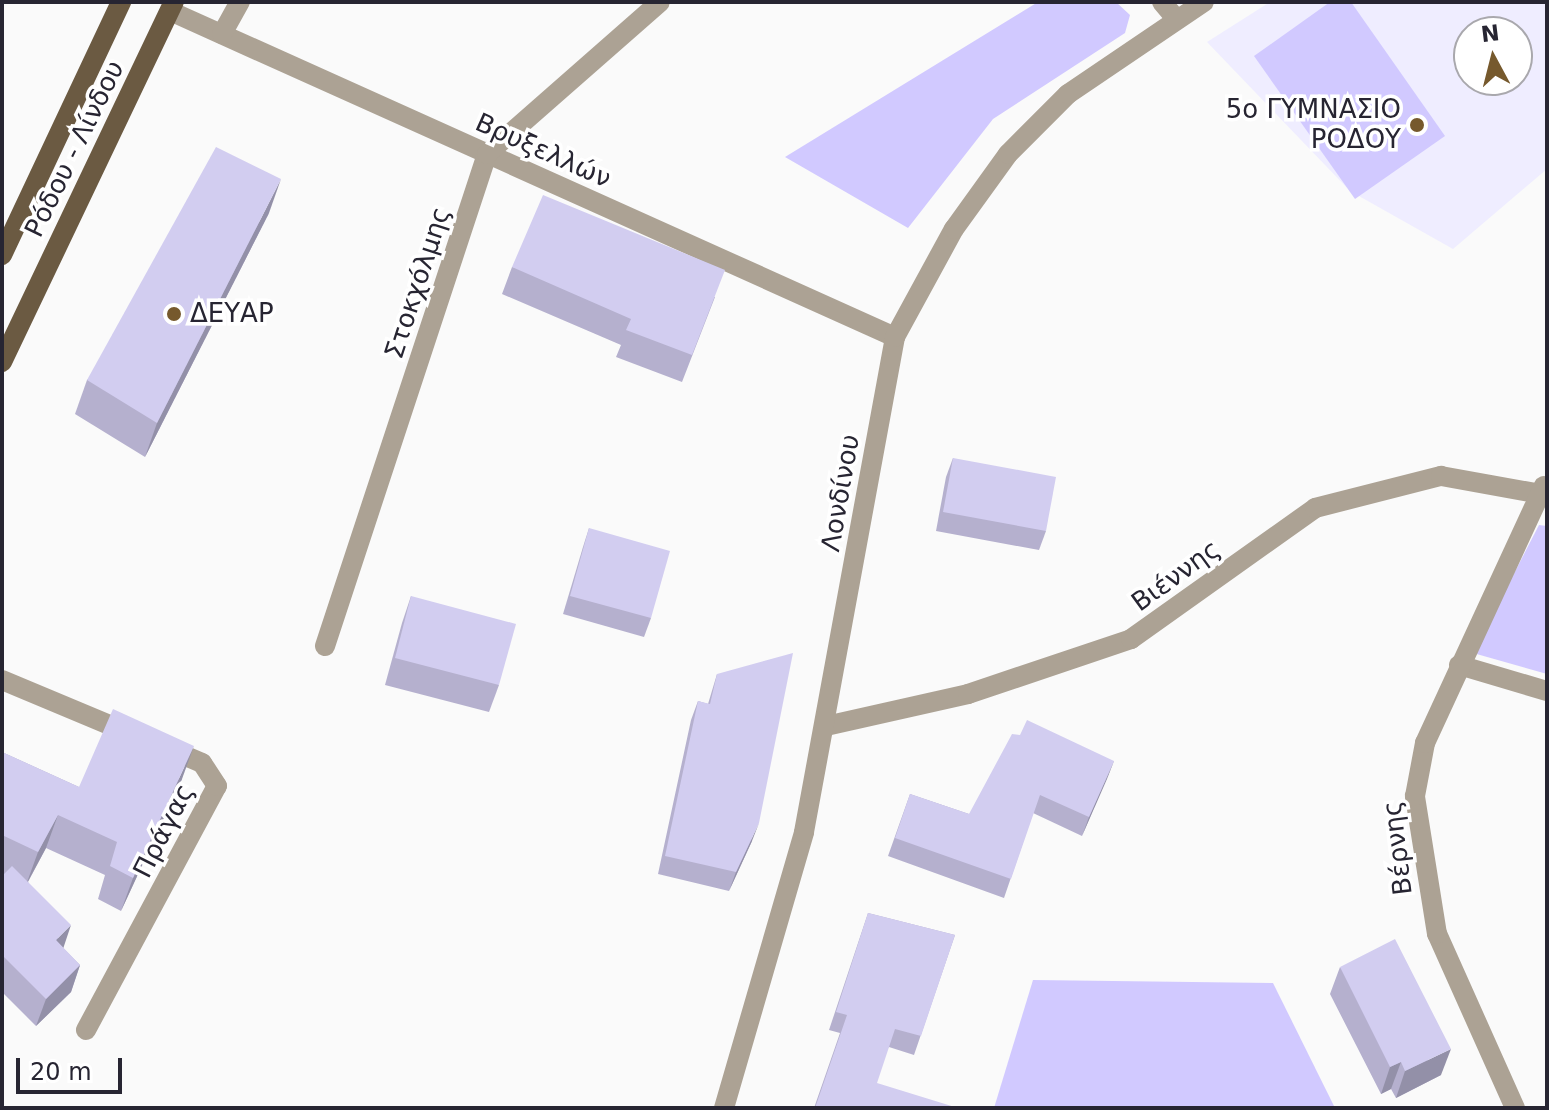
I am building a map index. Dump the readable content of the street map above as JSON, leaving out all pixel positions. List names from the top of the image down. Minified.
{"streets":{"main road":["Ρόδου - Λίνδου"],"street":["Βρυξελλών","Στοκχόλμης","Λονδίνου","Βιέννης","Πράγας","Βέρνης"]},"crossings":[["Ρόδου - Λίνδου","Βρυξελλών"],["Βρυξελλών","Στοκχόλμης"],["Βρυξελλών","Λονδίνου"],["Λονδίνου","Βιέννης"],["Βιέννης","Βέρνης"]],"places":["5ο ΓΥΜΝΑΣΙΟ ΡΟΔΟΥ","ΔΕΥΑΡ"],"scale_bar":"20 m","north":"top"}
